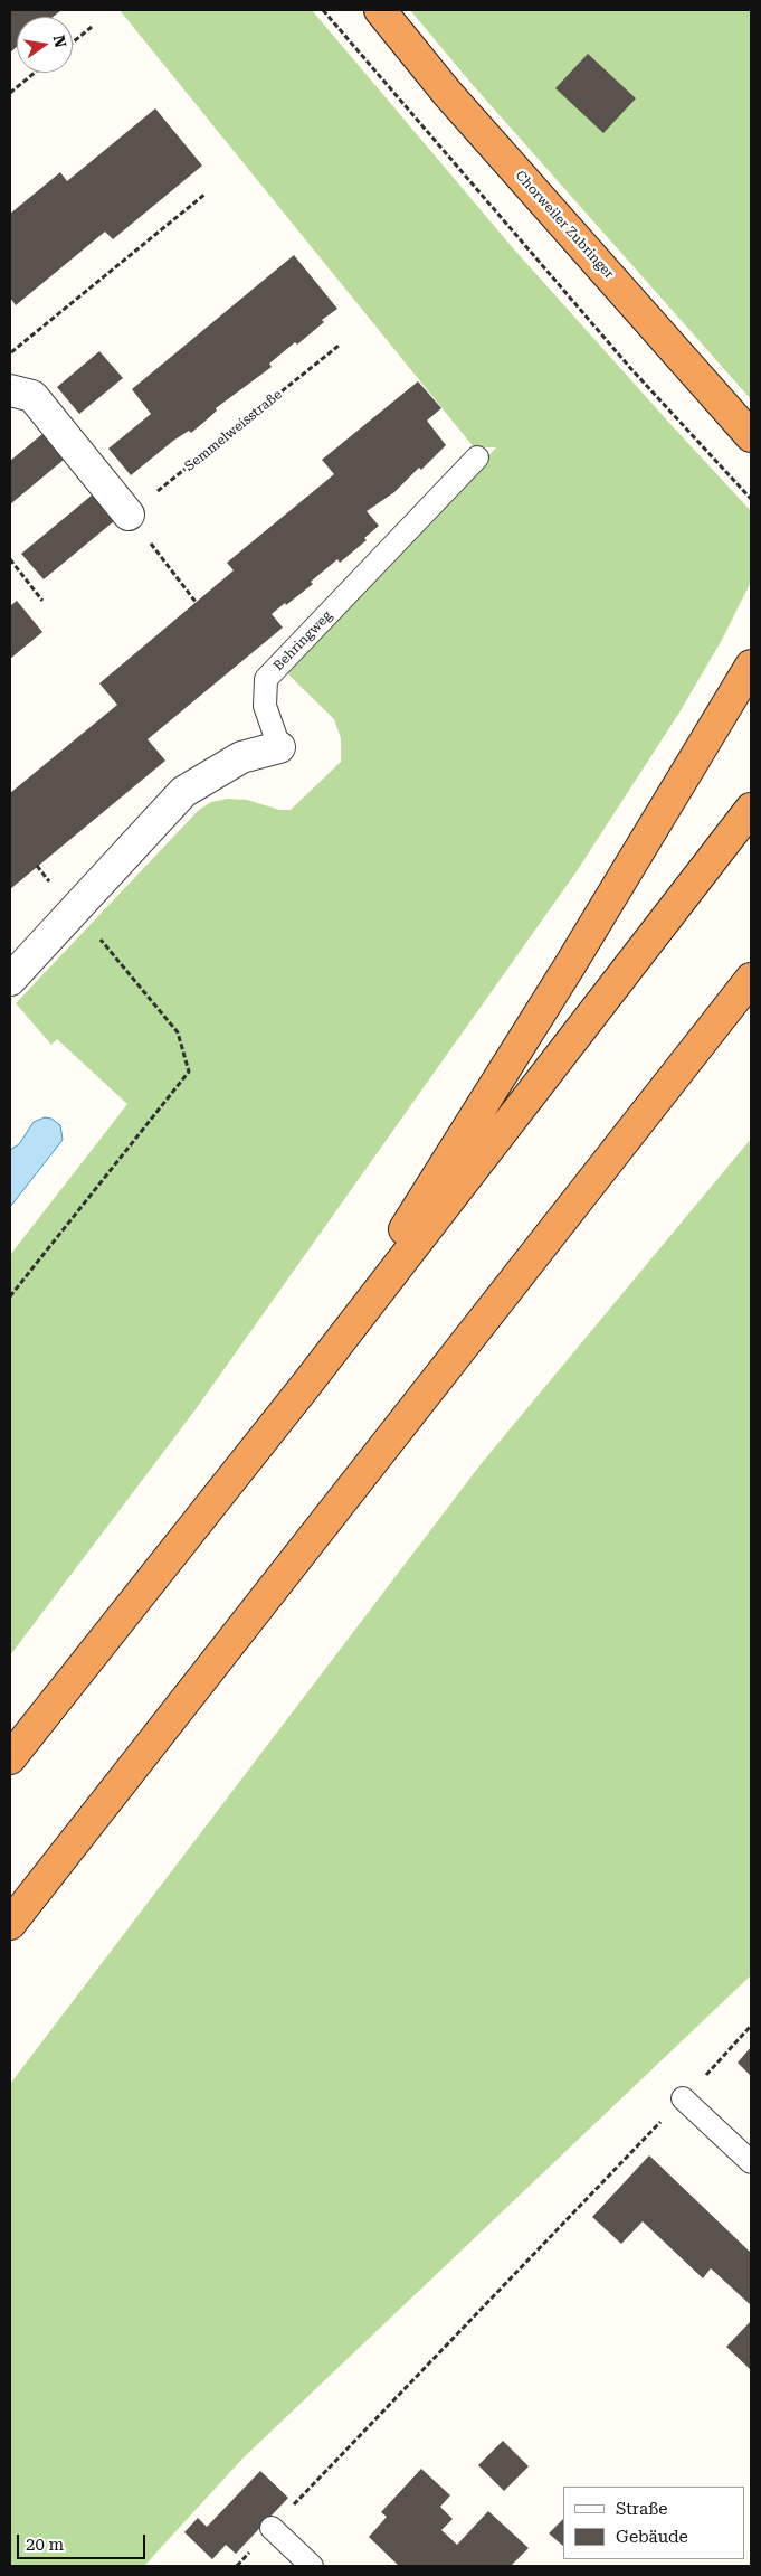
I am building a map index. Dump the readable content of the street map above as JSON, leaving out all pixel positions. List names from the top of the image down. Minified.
{"streets":{"highway":["Chorweiler Zubringer"],"street":["Behringweg"],"path":["Semmelweisstraße"]},"legend":["Straße","Gebäude"],"scale_bar":"20 m","north":"right"}
